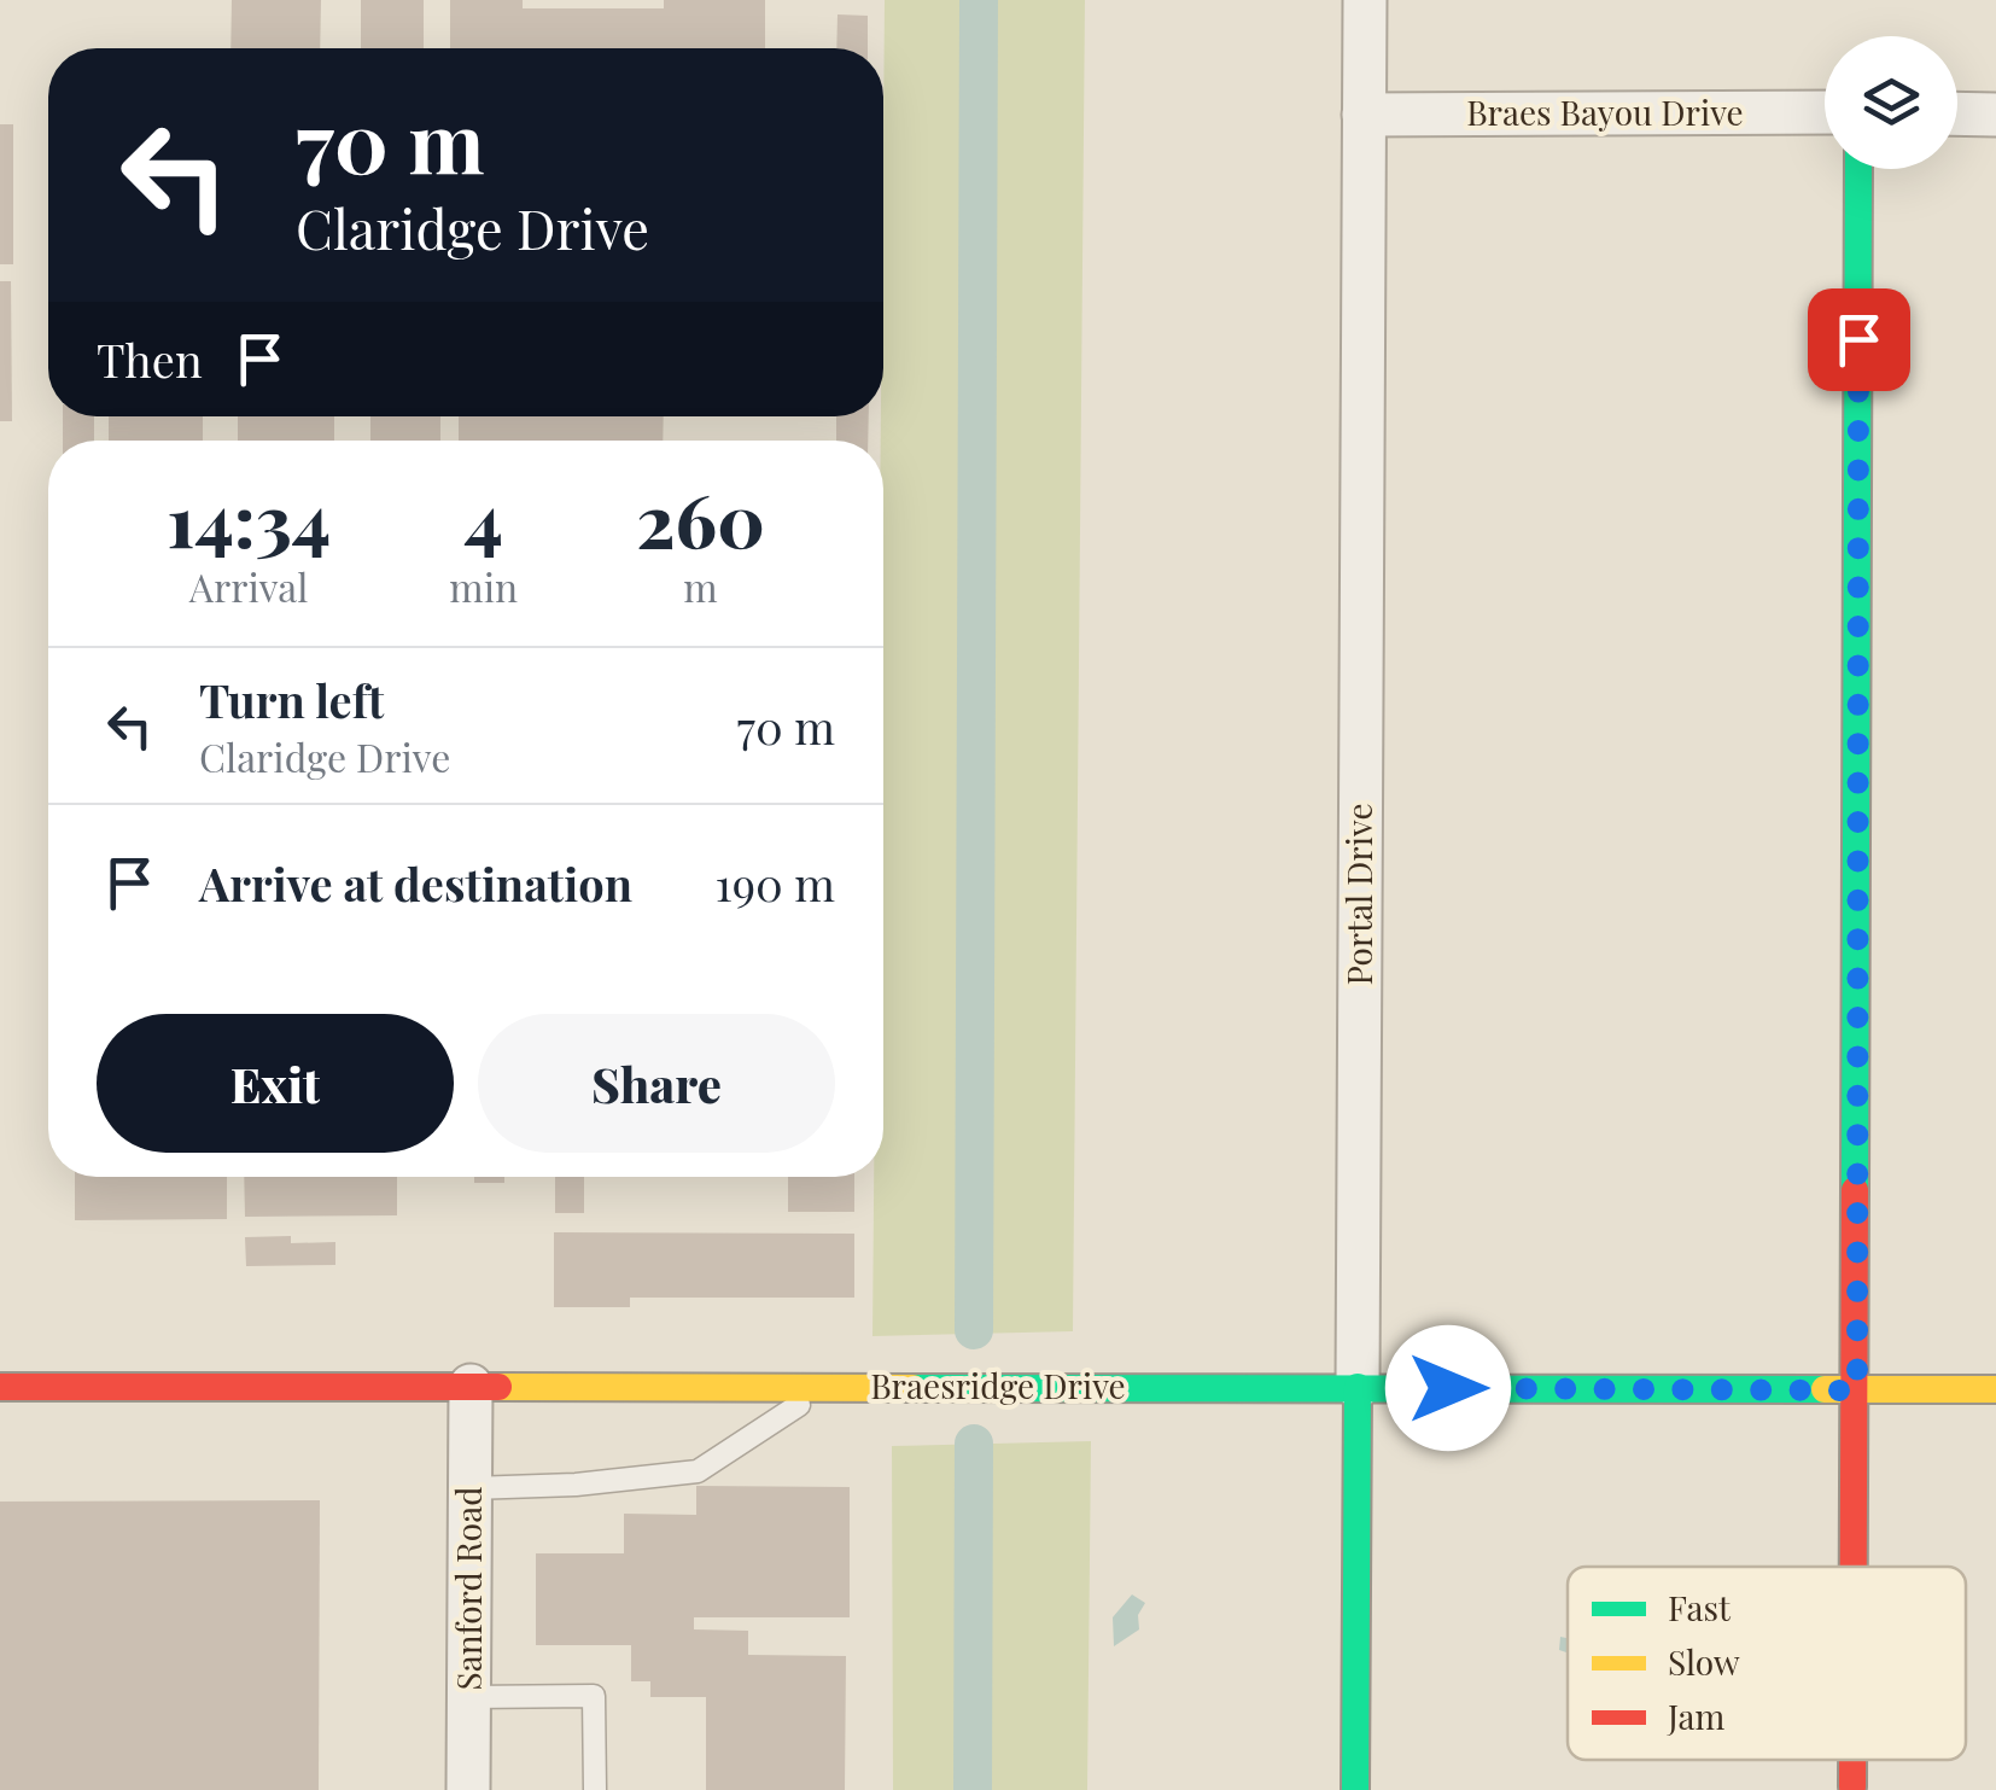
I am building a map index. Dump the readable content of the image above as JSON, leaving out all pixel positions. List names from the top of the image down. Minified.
{"streets":{"street":["Braes Bayou Drive","Portal Drive","Braesridge Drive","Sanford Road"]},"crossings":[["Braes Bayou Drive","Portal Drive"],["Portal Drive","Braesridge Drive"],["Braesridge Drive","Sanford Road"]],"legend":["Fast","Slow","Jam"],"page":{"turn":["70 m","Claridge Drive"],"then":"Then","eta":["14:34","Arrival","4","min","260","m"],"list":[{"name":"Turn left","note":"Claridge Drive","value":"70 m"},{"name":"Arrive at destination","value":"190 m"}],"buttons":["Exit","Share"]}}
